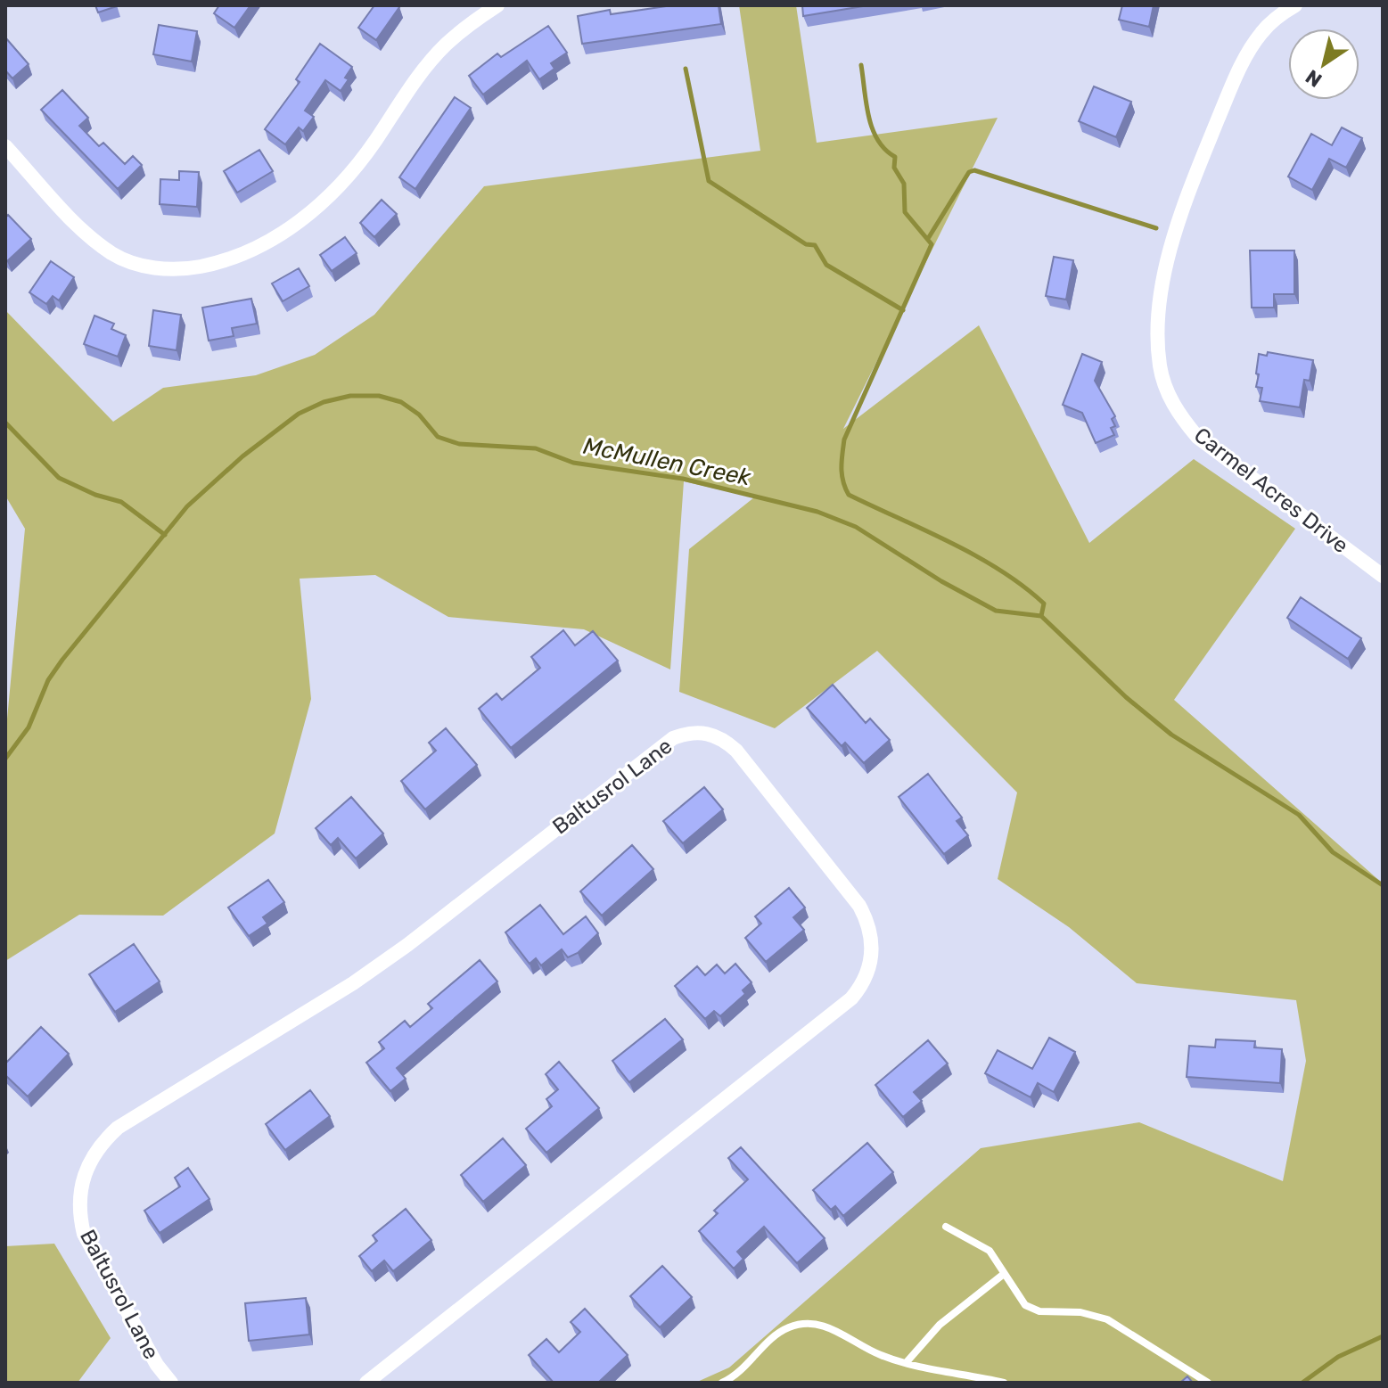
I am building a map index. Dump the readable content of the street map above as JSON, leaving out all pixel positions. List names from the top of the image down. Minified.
{"streets":{"street":["Carmel Acres Drive","Baltusrol Lane"]},"water":["McMullen Creek"],"north":"bottom left"}
